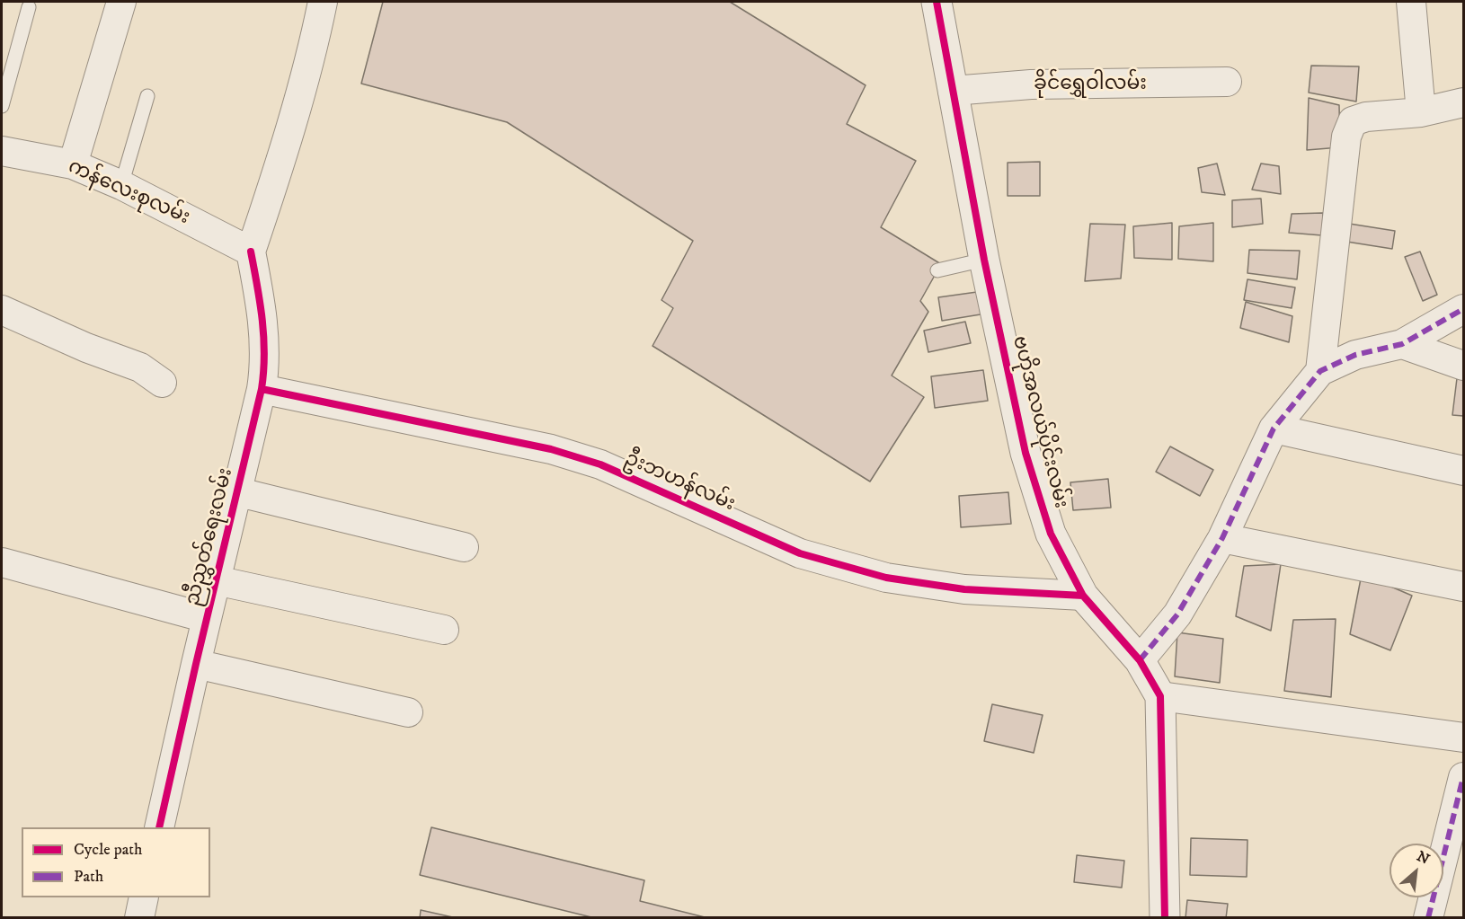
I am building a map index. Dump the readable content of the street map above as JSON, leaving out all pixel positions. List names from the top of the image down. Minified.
{"streets":{"street":["ခိုင်ရွှေဝါလမ်း","ကန်လေးစုလမ်း","ဗဟိုအလယ်ပိုင်းလမ်း","ဦးဘဟန်လမ်း","ညီညွှတ်ရေးလမ်း"]},"crossings":[["ခိုင်ရွှေဝါလမ်း","ဗဟိုအလယ်ပိုင်းလမ်း"],["ကန်လေးစုလမ်း","ညီညွှတ်ရေးလမ်း"],["ဗဟိုအလယ်ပိုင်းလမ်း","ဦးဘဟန်လမ်း"],["ဦးဘဟန်လမ်း","ညီညွှတ်ရေးလမ်း"]],"legend":["Cycle path","Path"],"north":"top right"}
